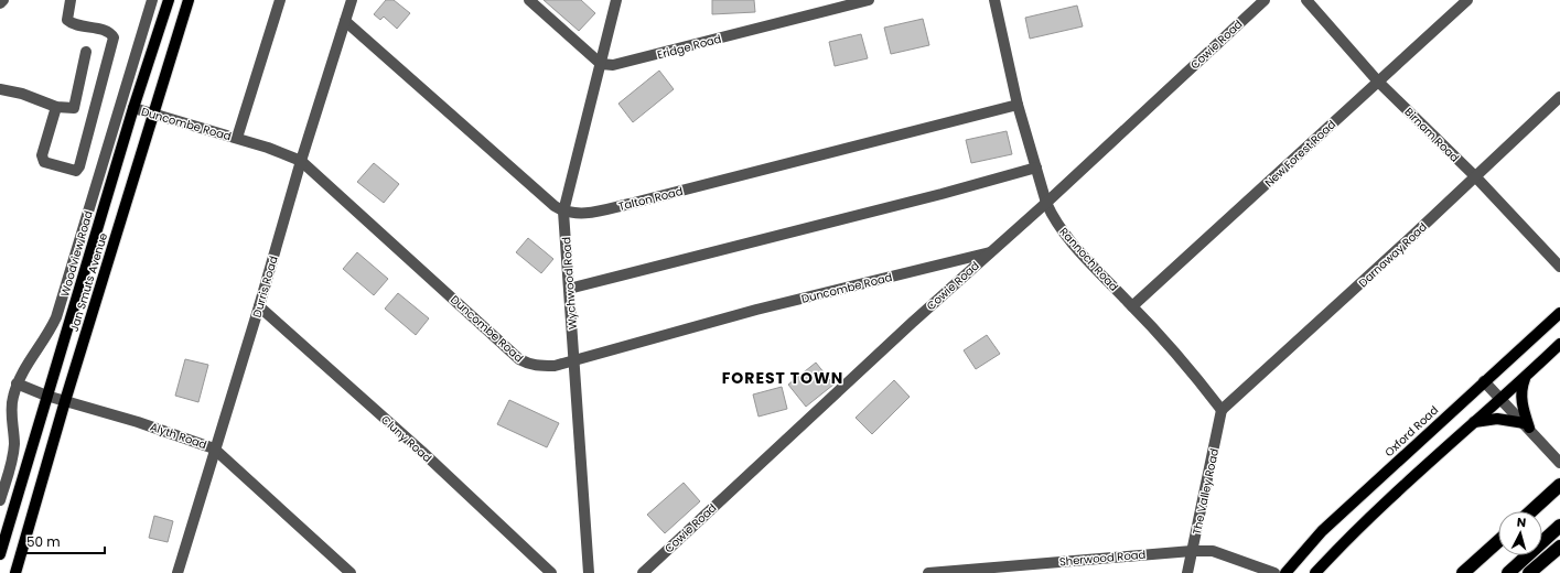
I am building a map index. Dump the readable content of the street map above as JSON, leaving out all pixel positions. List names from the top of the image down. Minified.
{"streets":{"main road":["Jan Smuts Avenue","Oxford Road"],"street":["Cowie Road","Eridge Road","Duncombe Road","Birnam Road","New Forest Road","Talton Road","Woodview Road","Darnaway Road","Rannoch Road","Wychwood Road","Durris Road","Alyth Road","Cluny Road","The Valley Road","Sherwood Road"]},"crossings":[["Cowie Road","Duncombe Road"],["Cowie Road","Rannoch Road"],["Eridge Road","Wychwood Road"],["Duncombe Road","Jan Smuts Avenue"],["Duncombe Road","Wychwood Road"],["Duncombe Road","Durris Road"],["Birnam Road","New Forest Road"],["Birnam Road","Darnaway Road"],["New Forest Road","Rannoch Road"],["Talton Road","Rannoch Road"],["Talton Road","Wychwood Road"],["Woodview Road","Alyth Road"],["Darnaway Road","Rannoch Road"],["Darnaway Road","The Valley Road"],["Rannoch Road","The Valley Road"],["Jan Smuts Avenue","Alyth Road"],["Durris Road","Alyth Road"],["Durris Road","Cluny Road"],["The Valley Road","Sherwood Road"]],"districts":["FOREST TOWN"],"scale_bar":"50 m","north":"top"}
